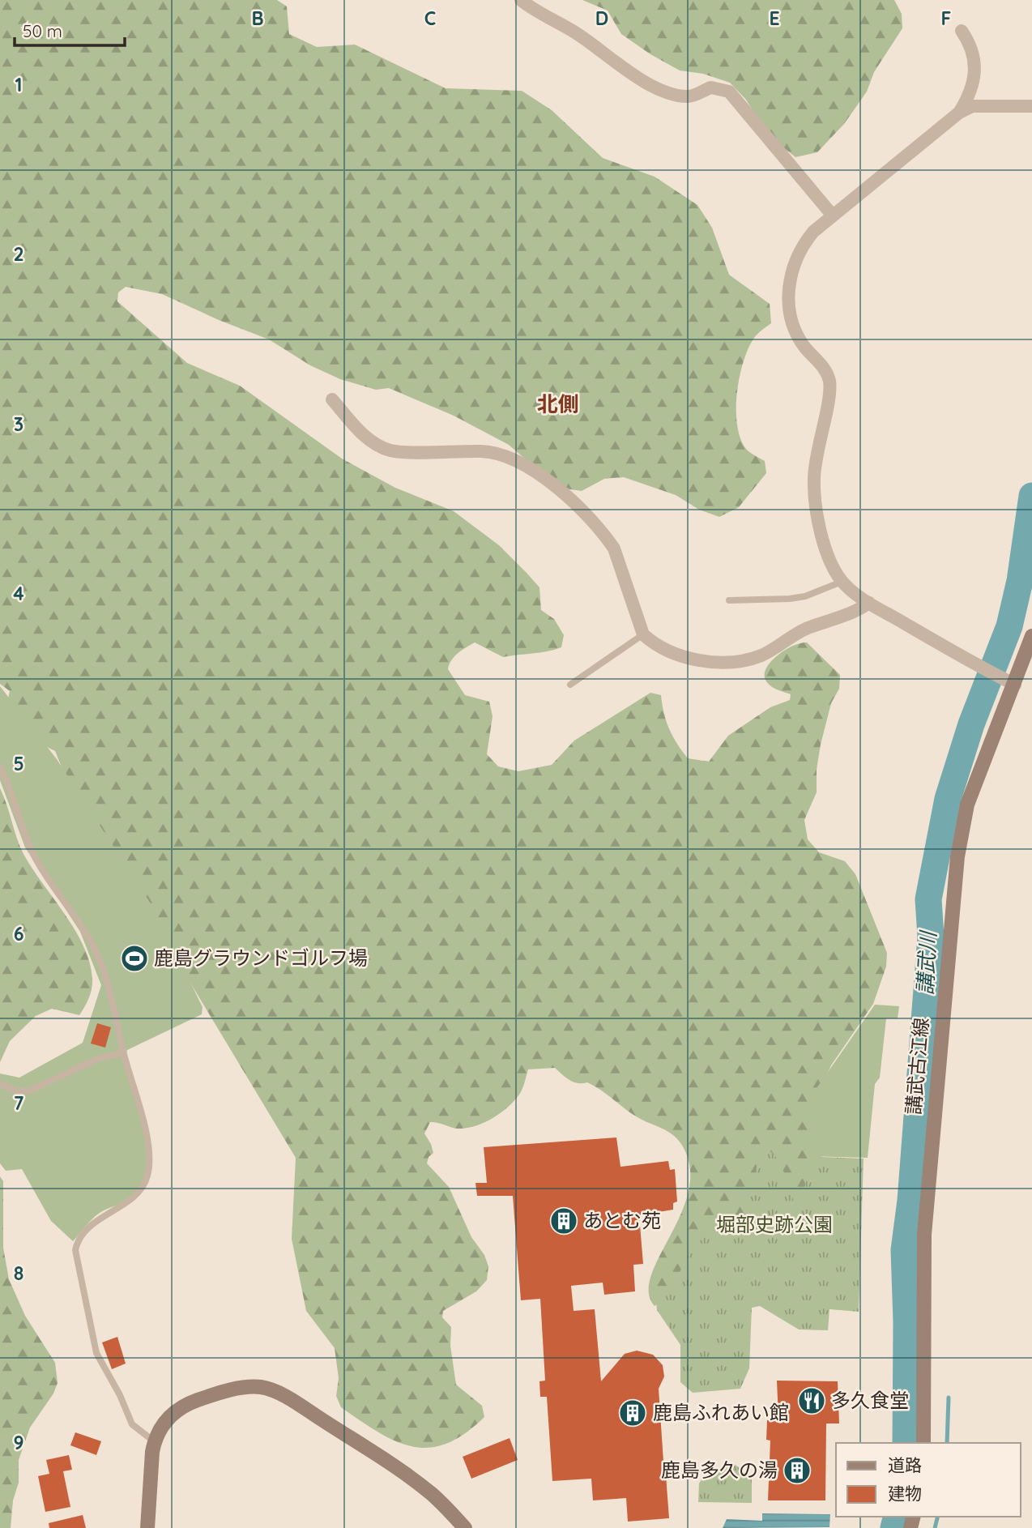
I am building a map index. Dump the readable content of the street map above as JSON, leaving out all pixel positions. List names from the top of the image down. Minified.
{"streets":{"main road":["講武古江線"]},"districts":["北側"],"water":["講武川"],"parks":["堀部史跡公園"],"places":{"sports":["鹿島グラウンドゴルフ場"],"building":["あとむ苑","鹿島ふれあい館","鹿島多久の湯"],"restaurant":["多久食堂"]},"legend":["道路","建物"],"scale_bar":"50 m","grid":{"columns":["B","C","D","E","F"],"rows":["1","2","3","4","5","6","7","8","9"]}}
